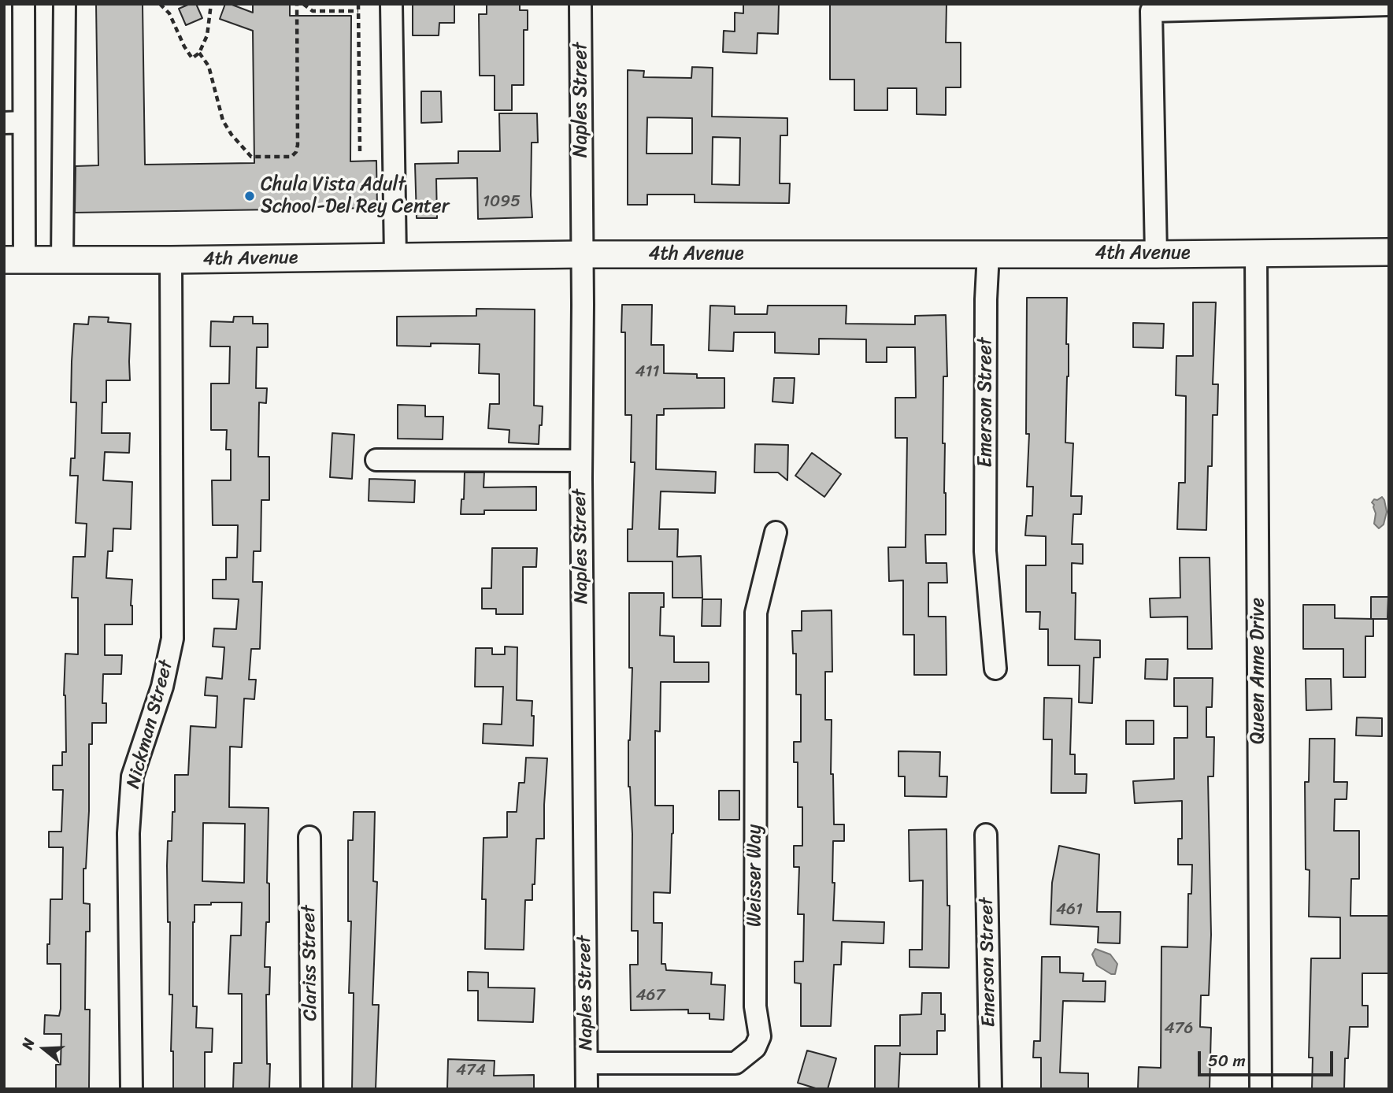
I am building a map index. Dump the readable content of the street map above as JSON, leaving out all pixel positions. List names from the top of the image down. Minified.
{"streets":{"main road":["4th Avenue"],"street":["Naples Street","Emerson Street","Queen Anne Drive","Nickman Street","Weisser Way","Clariss Street"]},"crossings":[["Naples Street","4th Avenue"],["Naples Street","Weisser Way"],["4th Avenue","Emerson Street"],["4th Avenue","Queen Anne Drive"],["4th Avenue","Nickman Street"]],"places":["Chula Vista Adult School-Del Rey Center"],"house_numbers":["1095","411","461","467","476","474"],"scale_bar":"50 m","north":"left"}
